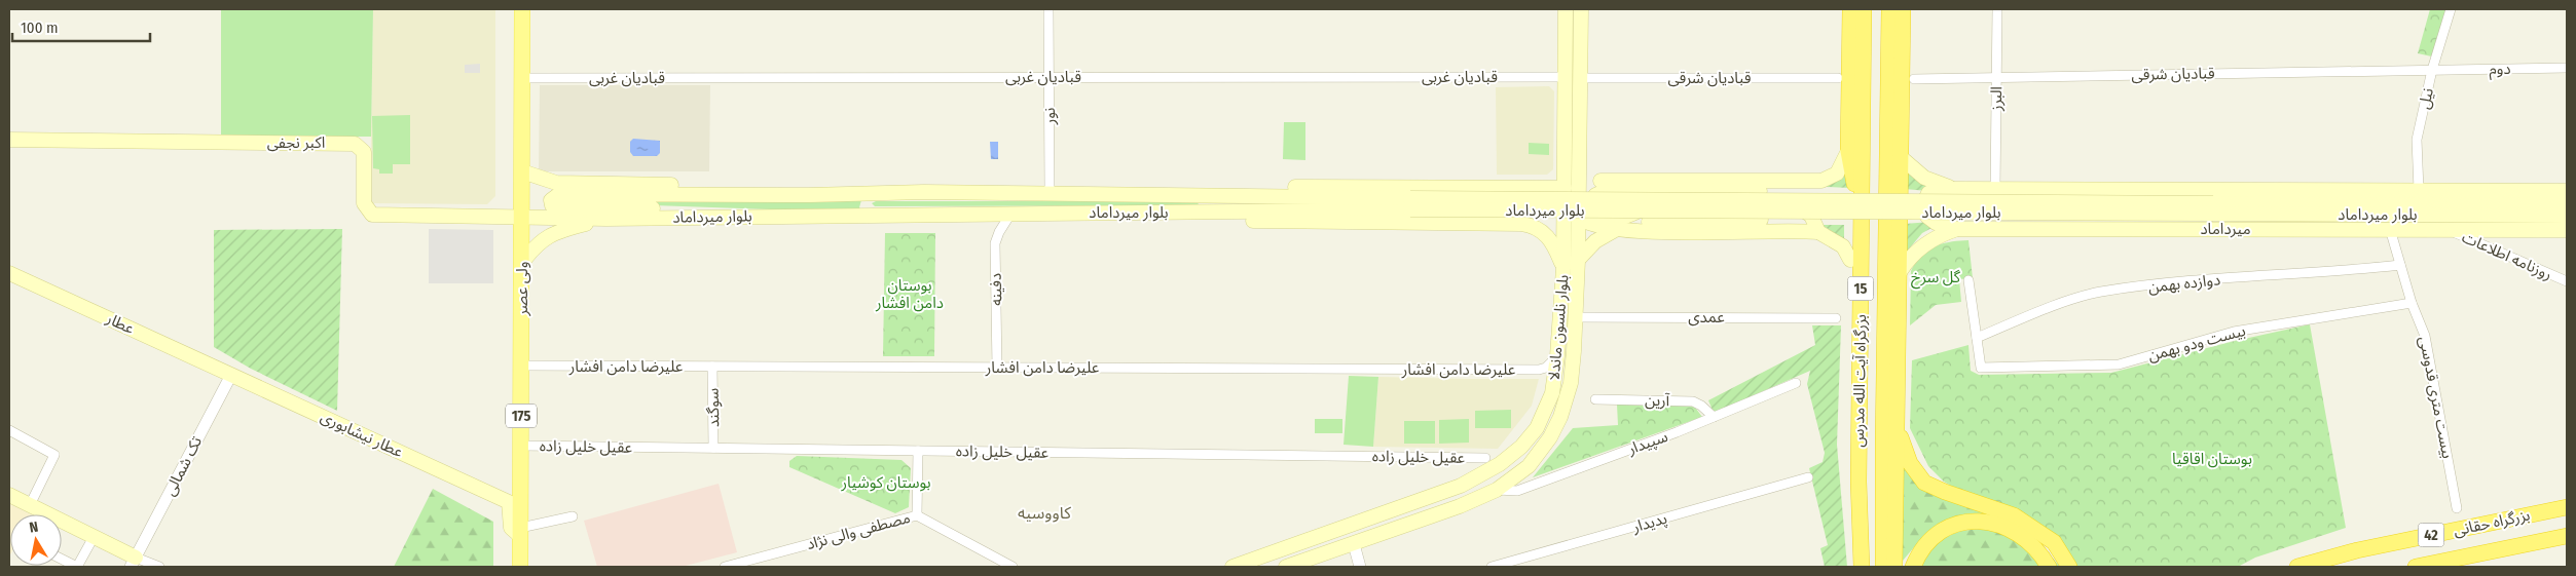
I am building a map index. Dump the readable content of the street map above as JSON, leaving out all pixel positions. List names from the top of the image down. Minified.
{"streets":{"highway":["15","بزرگراه آیت الله مدرس","بزرگراه حقانی","42"],"main road":["اکبر نجفی","بلوار میرداماد","میرداماد","ولی عصر","عطار","بلوار نلسون ماندلا","175","عطار نیشابوری"],"street":["دوم","قبادیان شرقی","قبادیان غربی","البرز","نیل","نور","روزنامه اطلاعات","دوازده بهمن","دفینه","عمدی","بیست ودو بهمن","علیرضا دامن افشار","بیست متری قدوسی","آرین","سوگند","سپیدار","عقیل خلیل زاده","تک شمالی","پدیدار","مصطفی والی نژاد"]},"crossings":[["دوم","قبادیان شرقی"],["دوم","نیل"],["قبادیان شرقی","البرز"],["قبادیان شرقی","نیل"],["قبادیان شرقی","بلوار نلسون ماندلا"],["قبادیان غربی","نور"],["قبادیان غربی","ولی عصر"],["قبادیان غربی","بلوار نلسون ماندلا"],["نور","بلوار میرداماد"],["اکبر نجفی","بلوار میرداماد"],["اکبر نجفی","ولی عصر"],["بلوار میرداماد","ولی عصر"],["بلوار میرداماد","دفینه"],["میرداماد","روزنامه اطلاعات"],["میرداماد","بیست متری قدوسی"],["دوازده بهمن","بیست ودو بهمن"],["دوازده بهمن","بیست متری قدوسی"],["ولی عصر","علیرضا دامن افشار"],["ولی عصر","عطار نیشابوری"],["ولی عصر","عقیل خلیل زاده"],["دفینه","علیرضا دامن افشار"],["عمدی","بلوار نلسون ماندلا"],["عطار","عطار نیشابوری"],["عطار","تک شمالی"],["بلوار نلسون ماندلا","علیرضا دامن افشار"],["بلوار نلسون ماندلا","سپیدار"],["بیست ودو بهمن","بیست متری قدوسی"],["علیرضا دامن افشار","سوگند"],["آرین","سپیدار"],["سوگند","عقیل خلیل زاده"],["عطار نیشابوری","تک شمالی"]],"districts":["کاووسیه"],"parks":["گل سرخ","بوستان دامن افشار","بوستان اقاقیا","بوستان کوشیار"],"scale_bar":"100 m","north":"top"}
